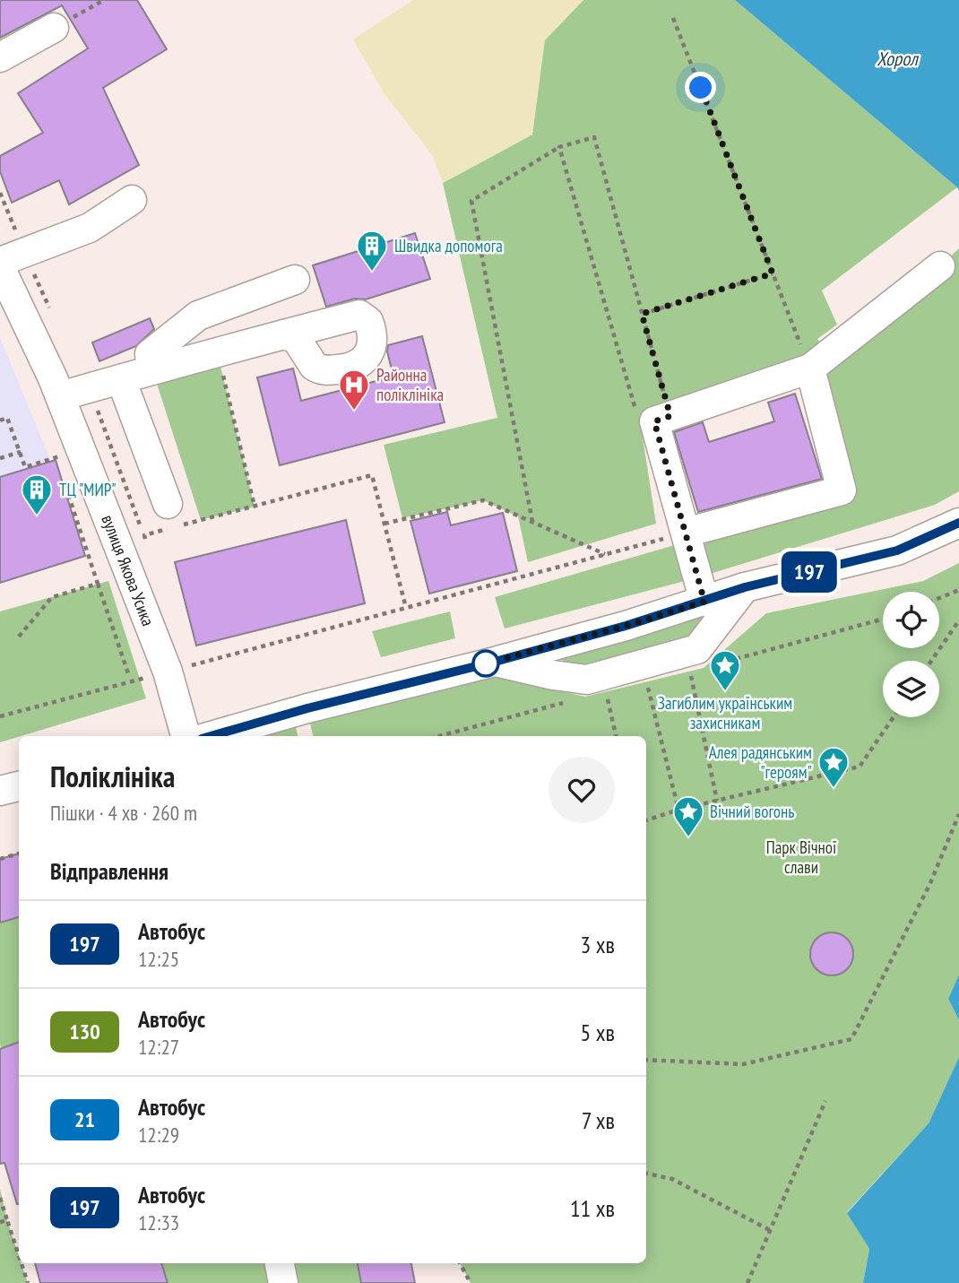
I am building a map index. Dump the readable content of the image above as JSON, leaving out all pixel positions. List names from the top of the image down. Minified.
{"streets":{"street":["вулиця Якова Усика"]},"water":["Хорол"],"parks":["Парк Вічної слави"],"places":{"building":["Швидка допомога","ТЦ \"МИР\""],"hospital":["Районна поліклініка"],"place":["Загиблим українським захисникам","Алея радянським \"героям\"","Вічний вогонь"]},"lines":["bus line 197"],"page":{"on_map":"197","heading":[["Поліклініка","Пішки · 4 хв · 260 m"],"Відправлення"],"list":[{"mark":"197","name":"Автобус","note":"12:25","value":"3 хв"},{"mark":"130","name":"Автобус","note":"12:27","value":"5 хв"},{"mark":"21","name":"Автобус","note":"12:29","value":"7 хв"},{"mark":"197","name":"Автобус","note":"12:33","value":"11 хв"}]}}
